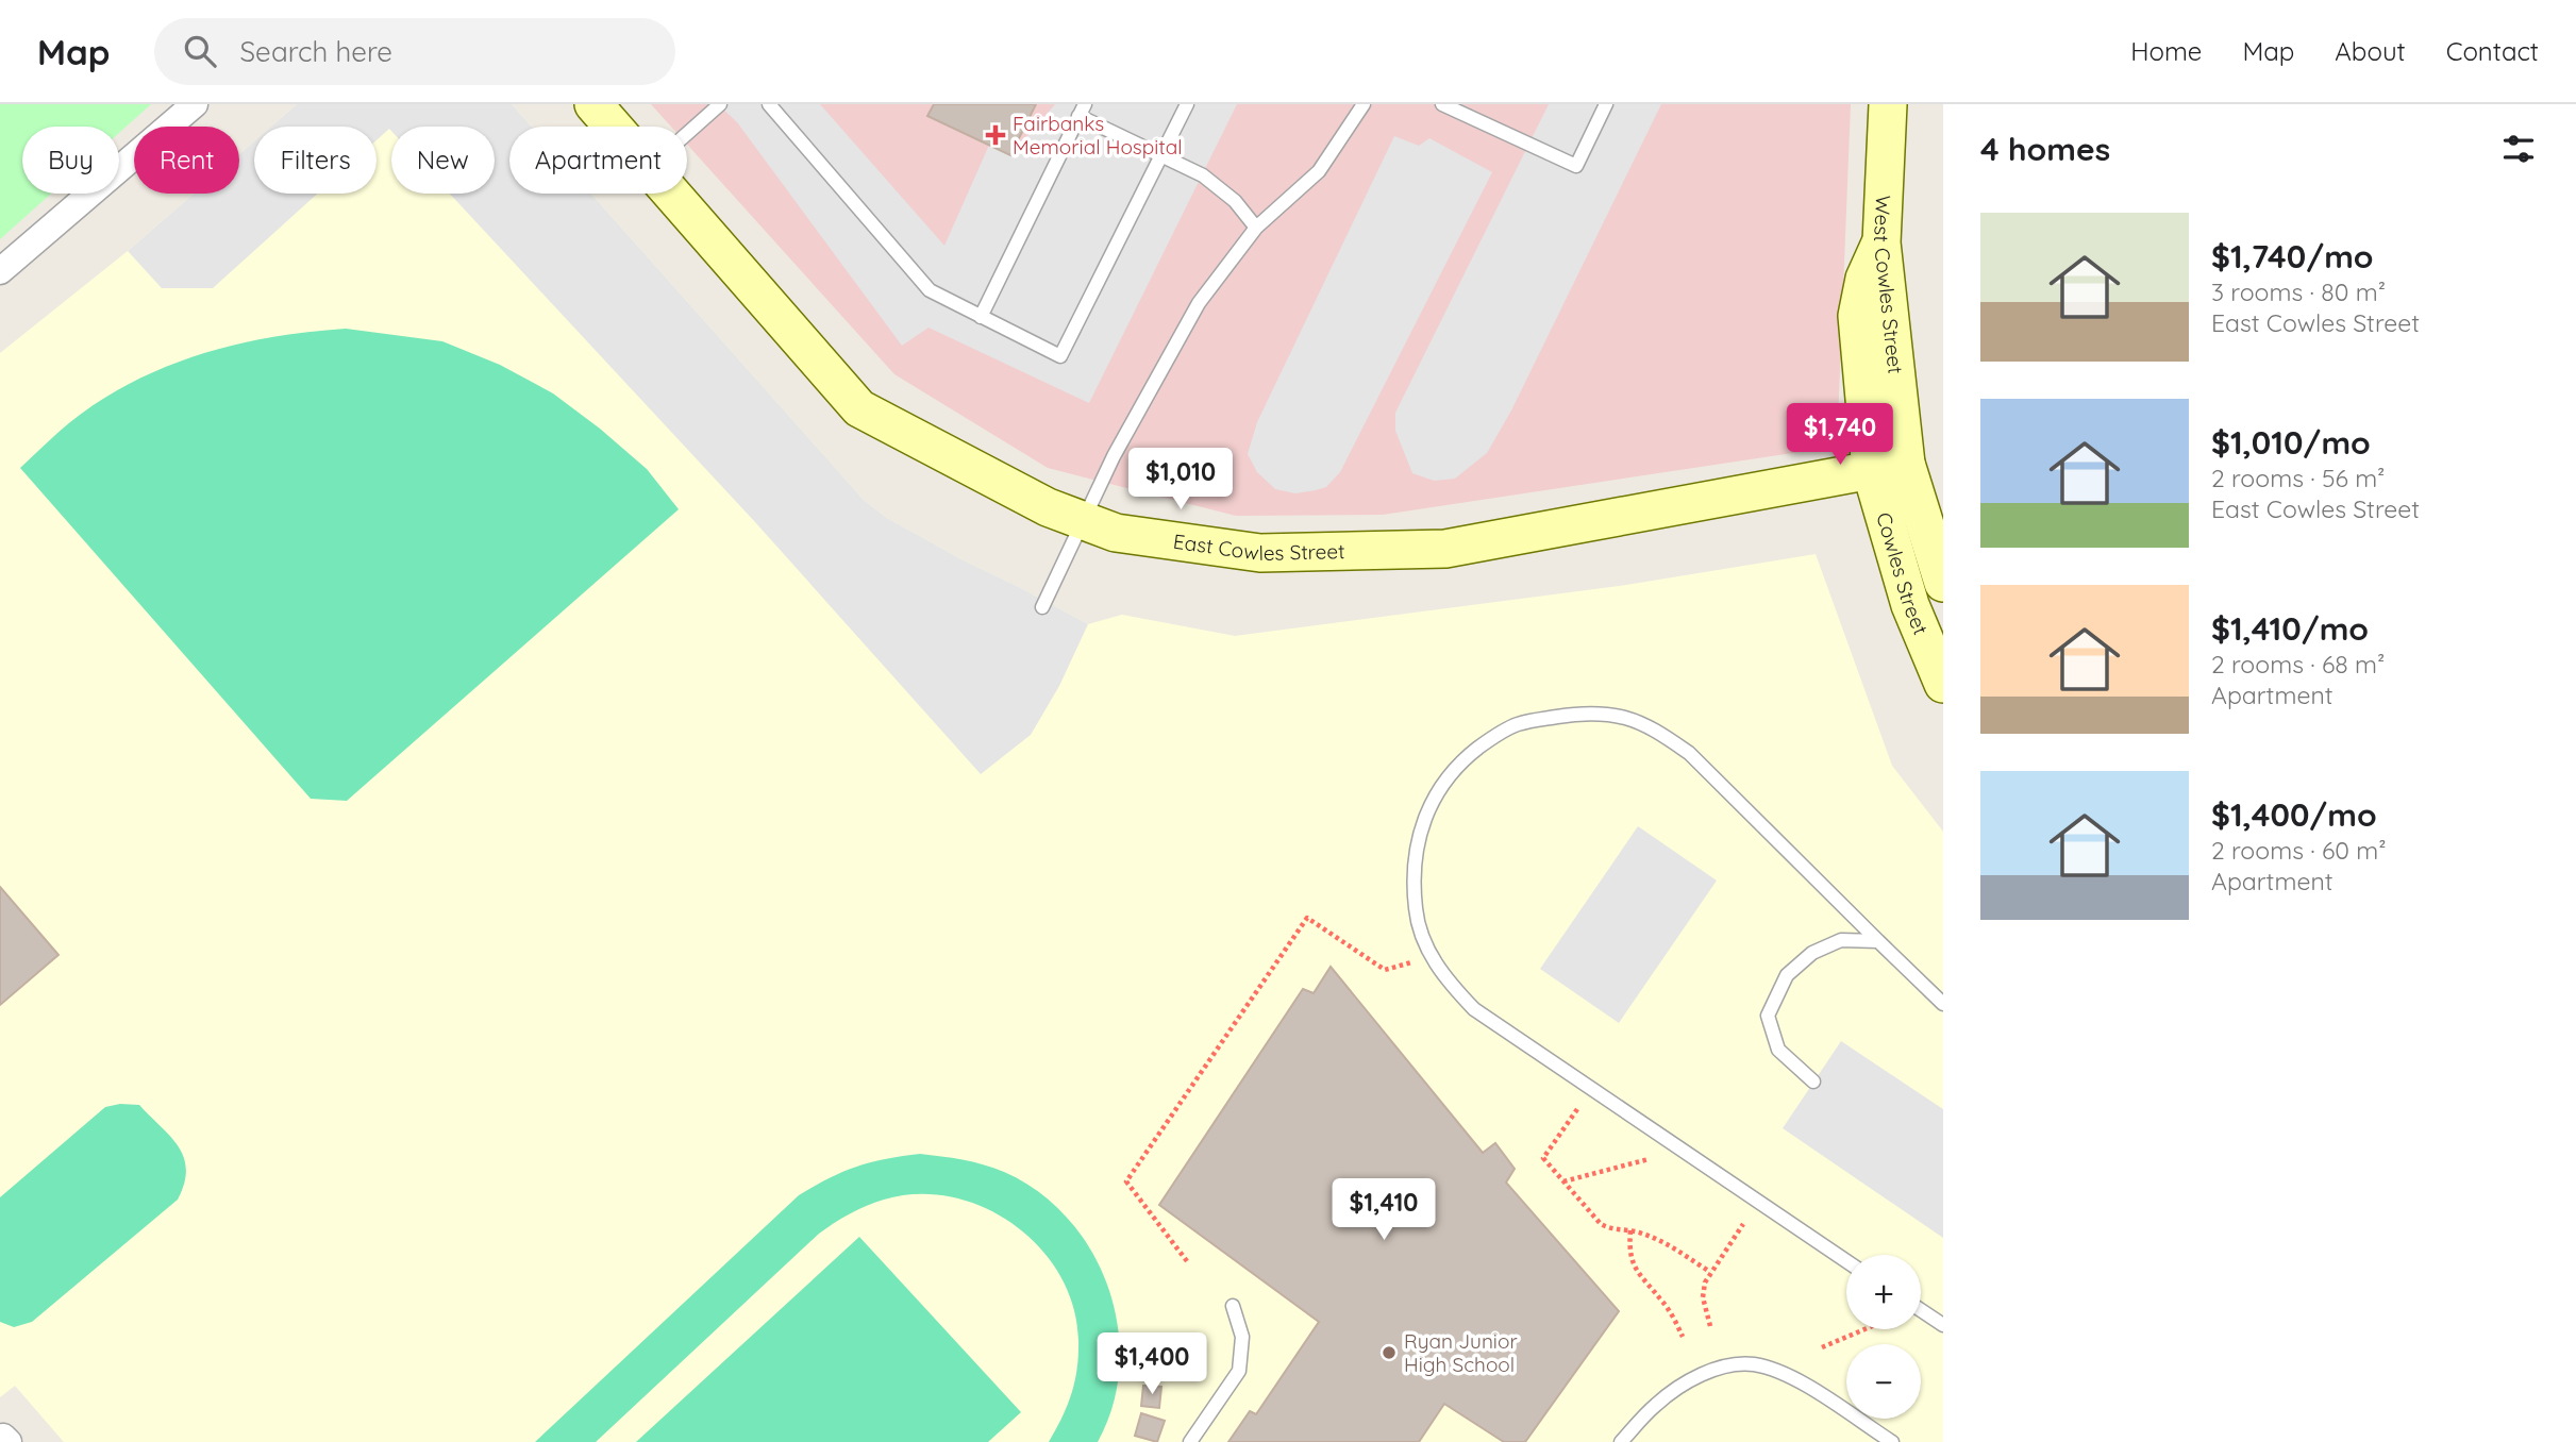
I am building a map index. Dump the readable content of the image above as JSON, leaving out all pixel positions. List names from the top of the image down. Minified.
{"streets":{"street":["West Cowles Street","East Cowles Street","Cowles Street"]},"crossings":[["West Cowles Street","East Cowles Street"],["West Cowles Street","Cowles Street"],["East Cowles Street","Cowles Street"]],"places":{"health":["Fairbanks Memorial Hospital"],"other":["Ryan Junior High School"]},"page":{"header":"Map","search":"Search here","nav":["Home","Map","About","Contact"],"heading":"4 homes","chip":["Buy","Rent","Filters","New","Apartment"],"list":[{"name":"$1,740/mo","note":"3 rooms · 80 m² · East Cowles Street"},{"name":"$1,010/mo","note":"2 rooms · 56 m² · East Cowles Street"},{"name":"$1,410/mo","note":"2 rooms · 68 m² · Apartment"},{"name":"$1,400/mo","note":"2 rooms · 60 m² · Apartment"}],"price":["$1,740","$1,010","$1,410","$1,400"],"map_buttons":["+","−"]}}
